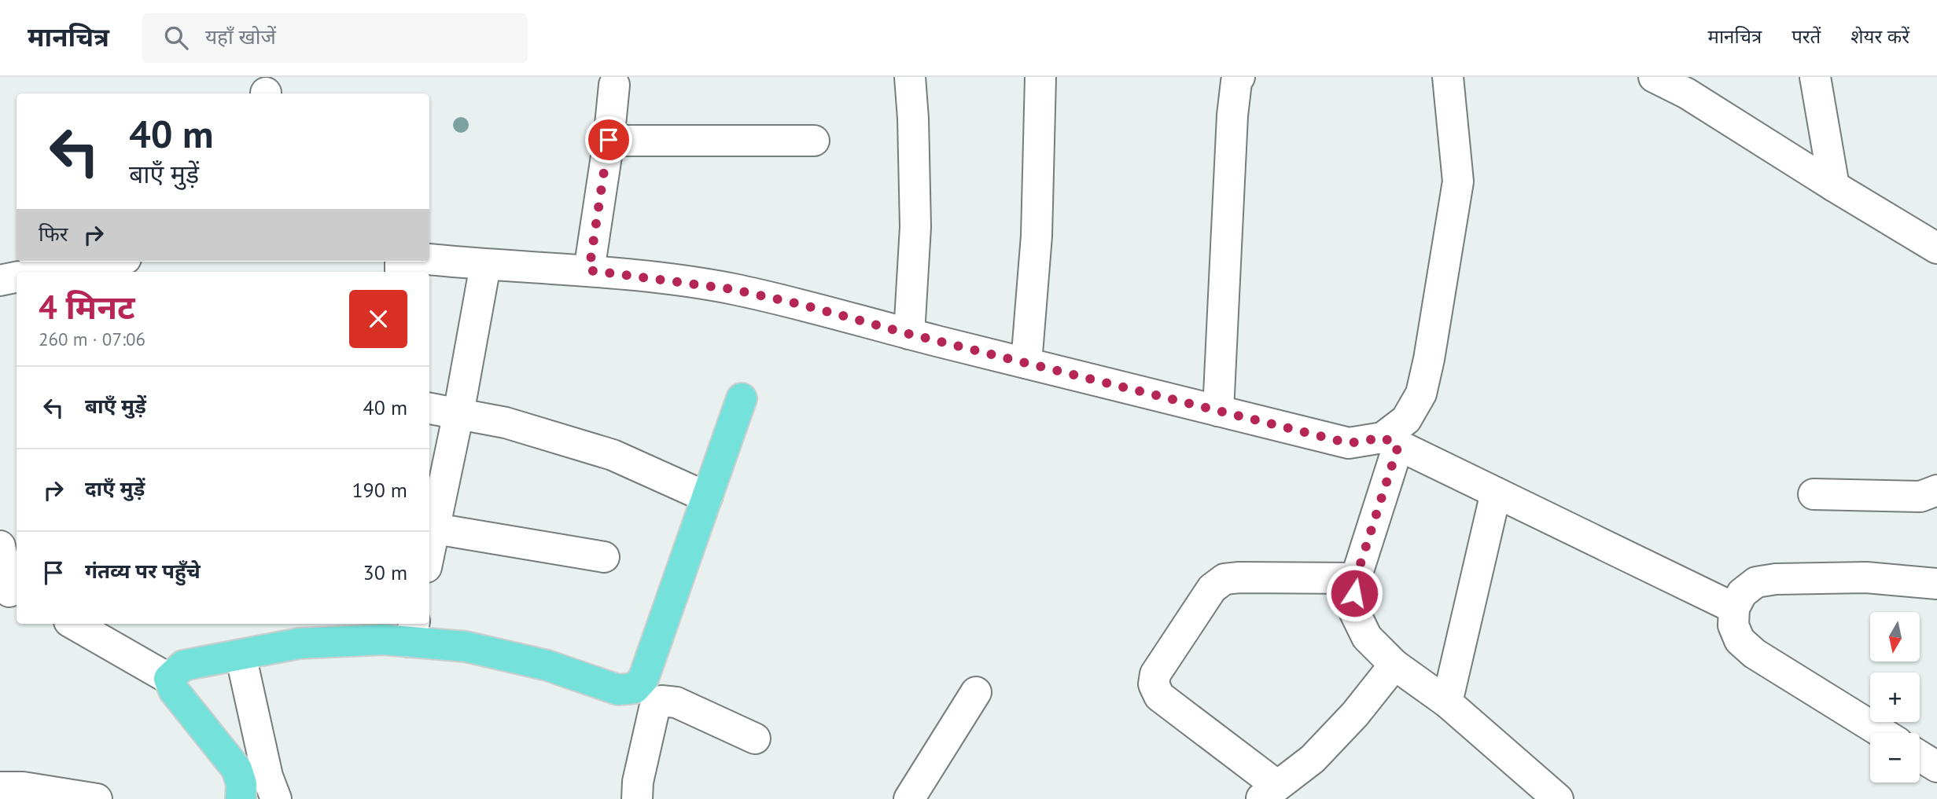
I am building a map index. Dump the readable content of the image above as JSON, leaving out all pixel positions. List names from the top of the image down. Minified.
{"north":"bottom","page":{"header":"मानचित्र","search":"यहाँ खोजें","nav":["मानचित्र","परतें","शेयर करें"],"turn":["40 m","बाएँ मुड़ें"],"then":"फिर","heading":["4 मिनट","260 m · 07:06"],"list":[{"name":"बाएँ मुड़ें","value":"40 m"},{"name":"दाएँ मुड़ें","value":"190 m"},{"name":"गंतव्य पर पहुँचे","value":"30 m"}],"map_buttons":["+","−"]}}
